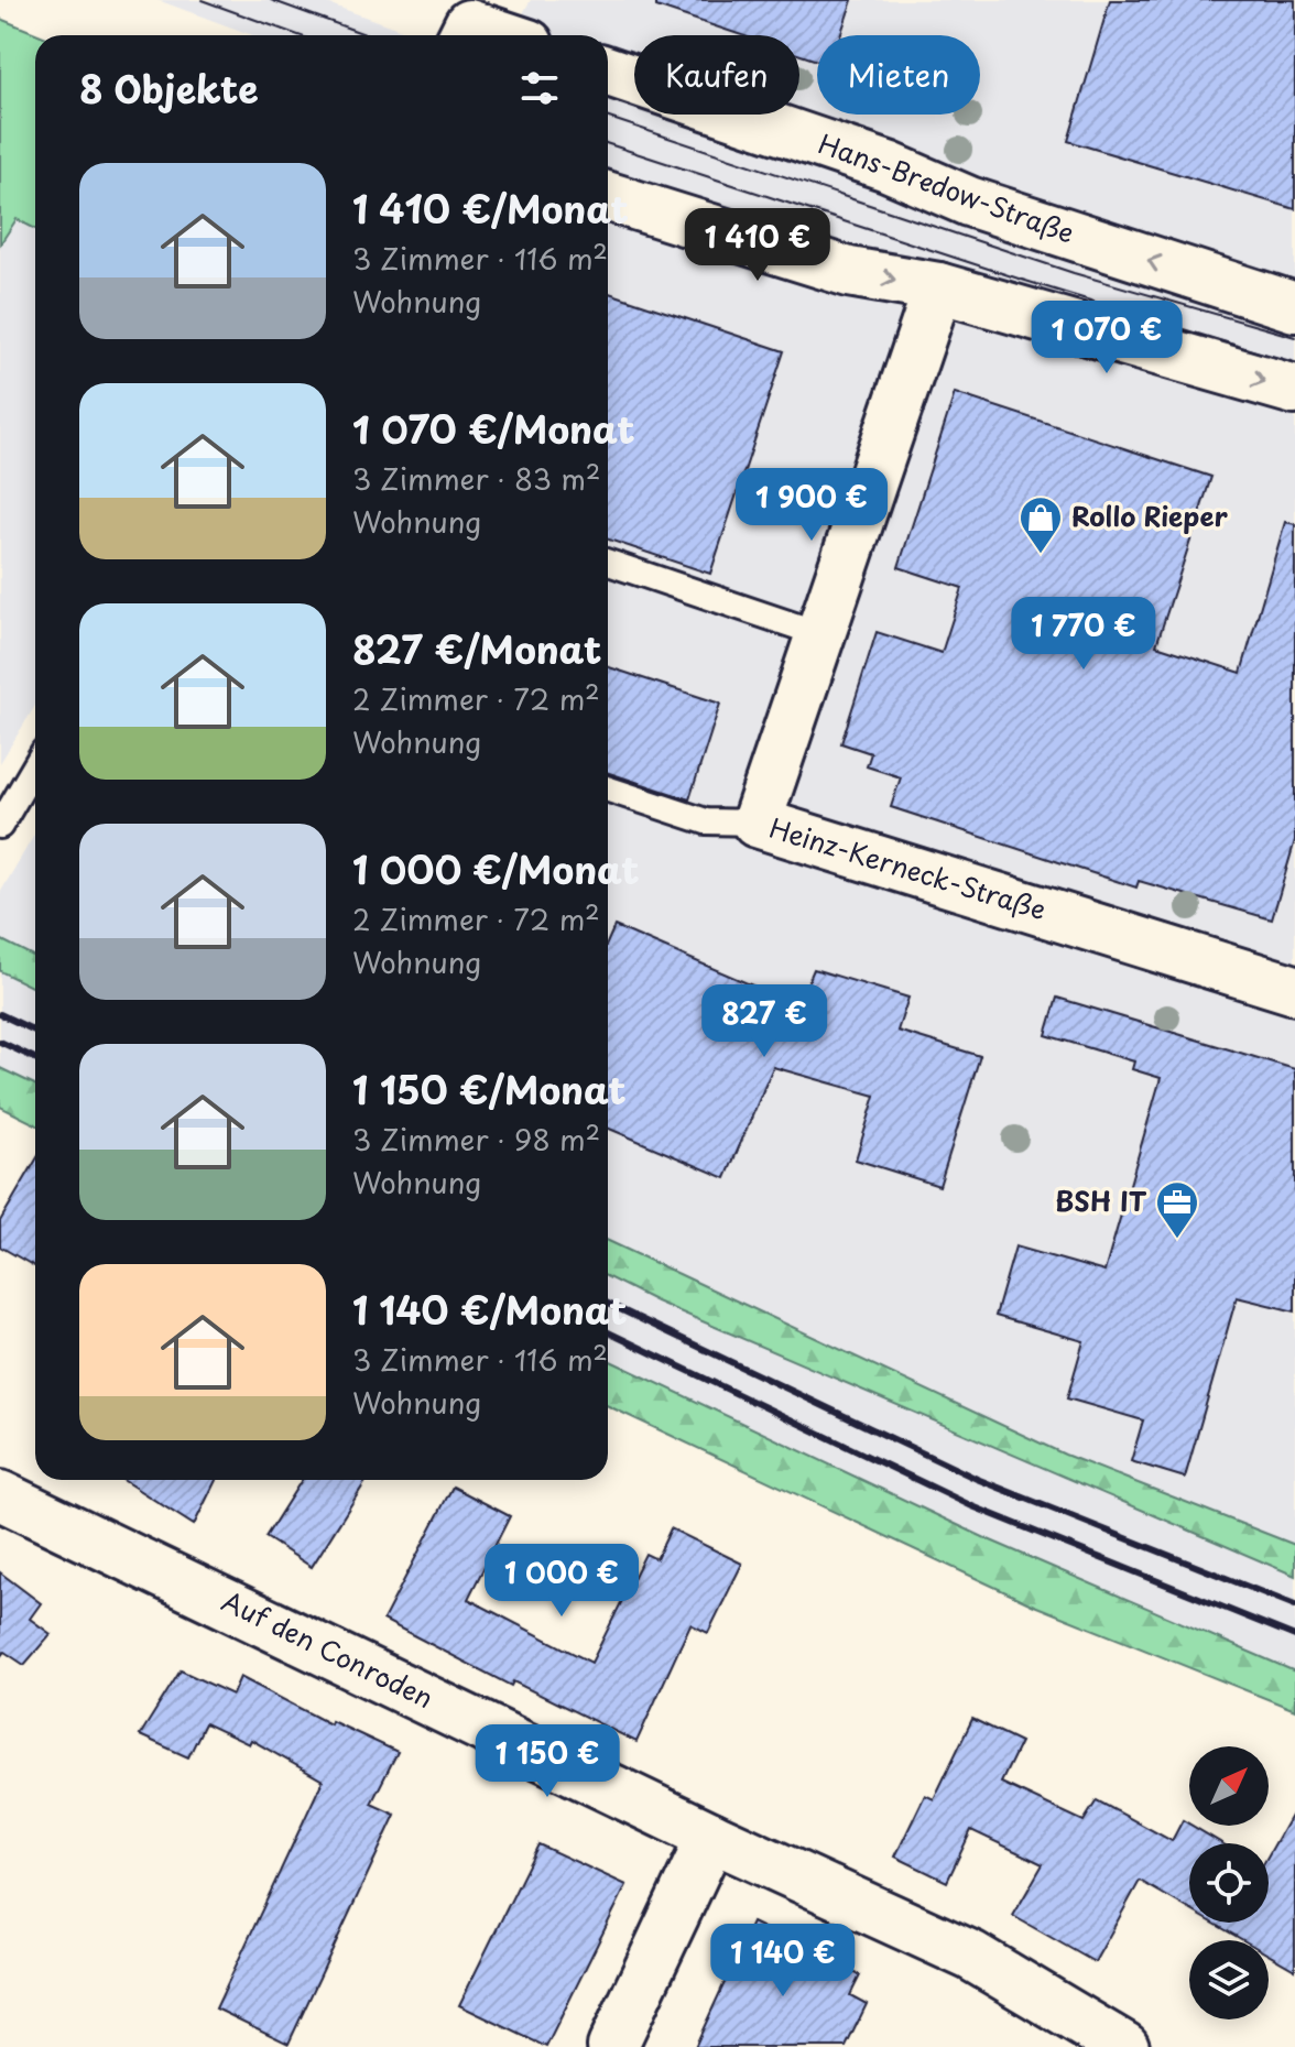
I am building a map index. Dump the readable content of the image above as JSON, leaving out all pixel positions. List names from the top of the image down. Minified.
{"streets":{"street":["Hans-Bredow-Straße","Heinz-Kerneck-Straße","Auf den Conroden"]},"places":{"shop":["Rollo Rieper"],"office":["BSH IT"]},"north":"top right","page":{"chip":["Kaufen","Mieten"],"heading":"8 Objekte","list":[{"name":"1 410 €/Monat","note":"3 Zimmer · 116 m² · Wohnung"},{"name":"1 070 €/Monat","note":"3 Zimmer · 83 m² · Wohnung"},{"name":"827 €/Monat","note":"2 Zimmer · 72 m² · Wohnung"},{"name":"1 000 €/Monat","note":"2 Zimmer · 72 m² · Wohnung"},{"name":"1 150 €/Monat","note":"3 Zimmer · 98 m² · Wohnung"},{"name":"1 140 €/Monat","note":"3 Zimmer · 116 m² · Wohnung"}],"price":["1 410 €","1 070 €","1 900 €","1 770 €","827 €","1 000 €","1 150 €","1 140 €"]}}
